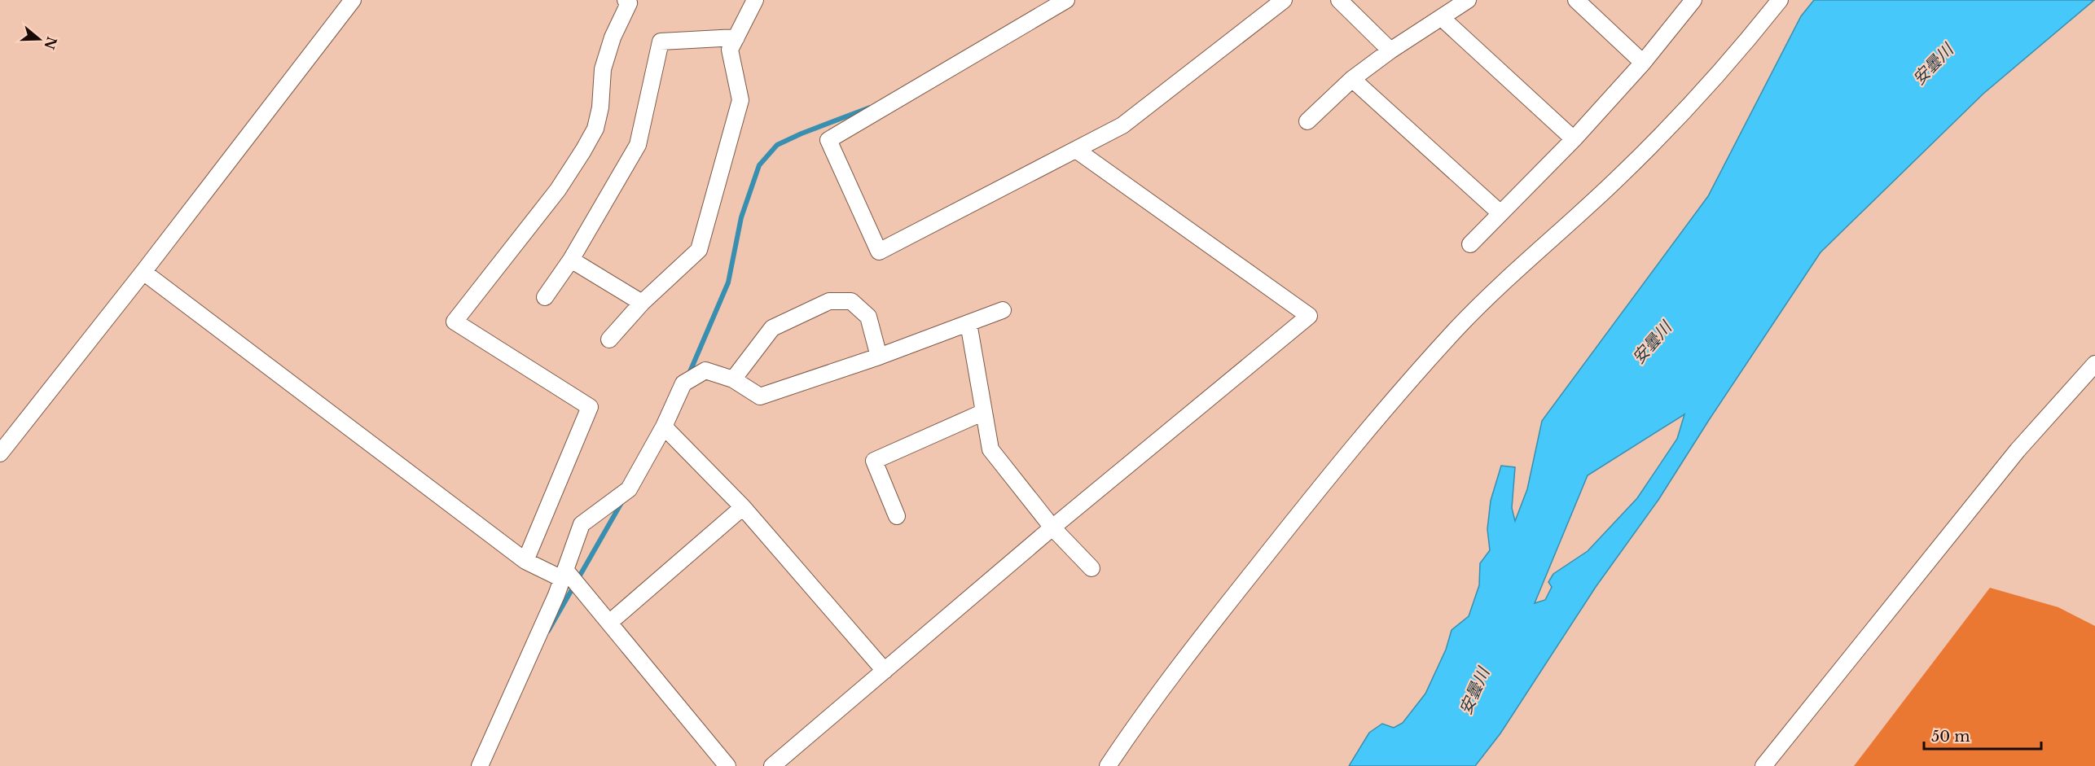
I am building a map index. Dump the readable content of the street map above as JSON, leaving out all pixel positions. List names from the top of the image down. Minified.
{"water":["安曇川"],"scale_bar":"50 m","north":"right"}
